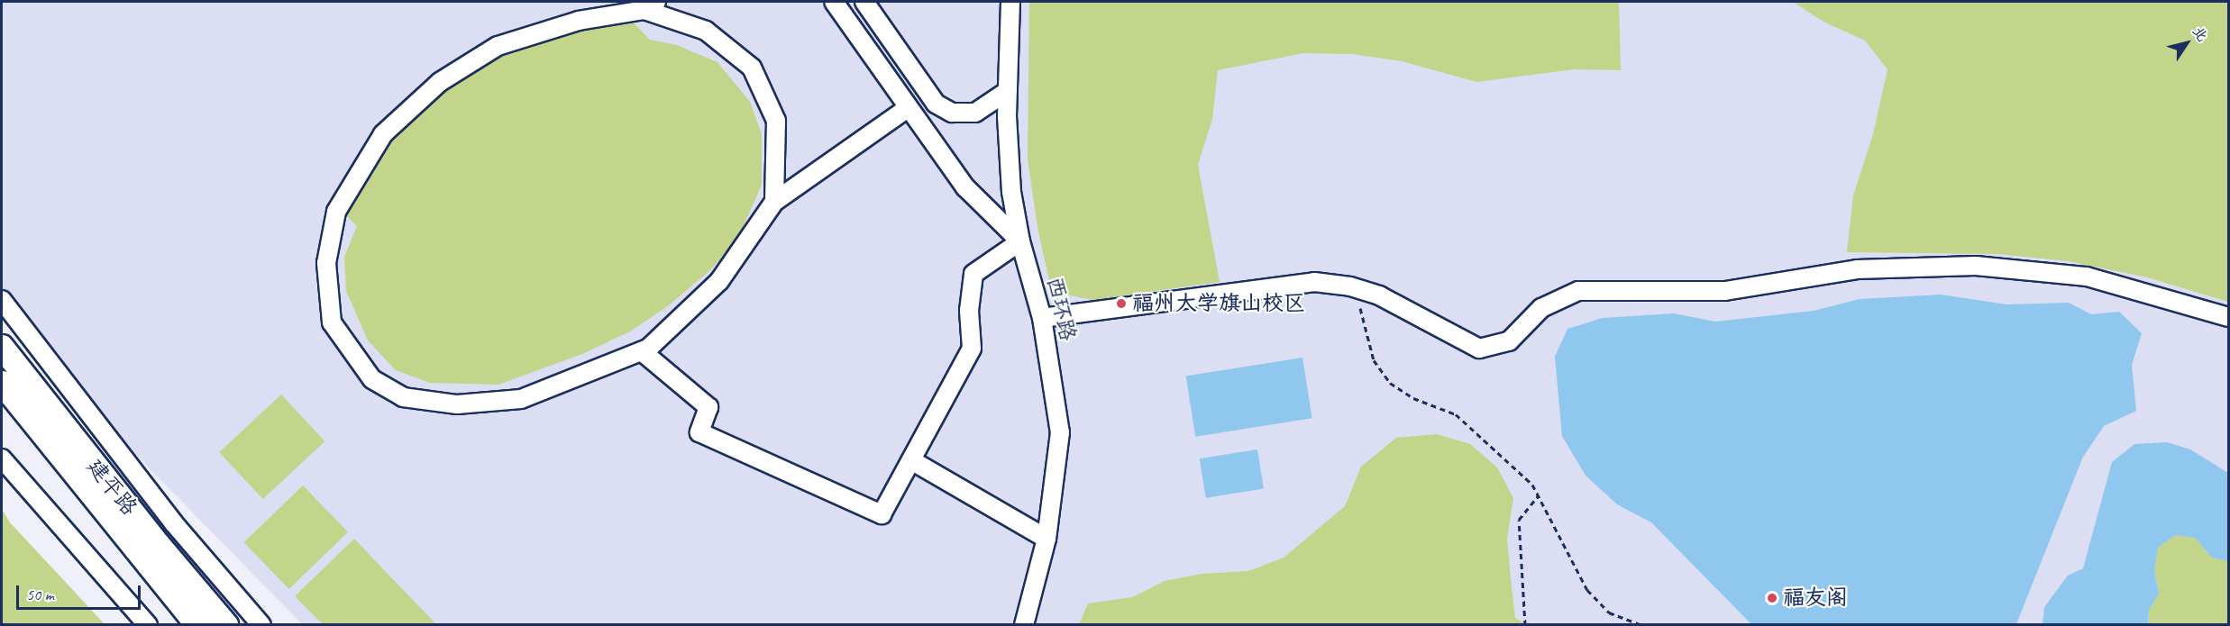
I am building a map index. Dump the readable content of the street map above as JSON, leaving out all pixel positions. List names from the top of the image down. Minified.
{"streets":{"main road":["建平路"],"street":["西环路"]},"places":["福州大学旗山校区","福友阁"],"scale_bar":"50 m","north":"top right"}
